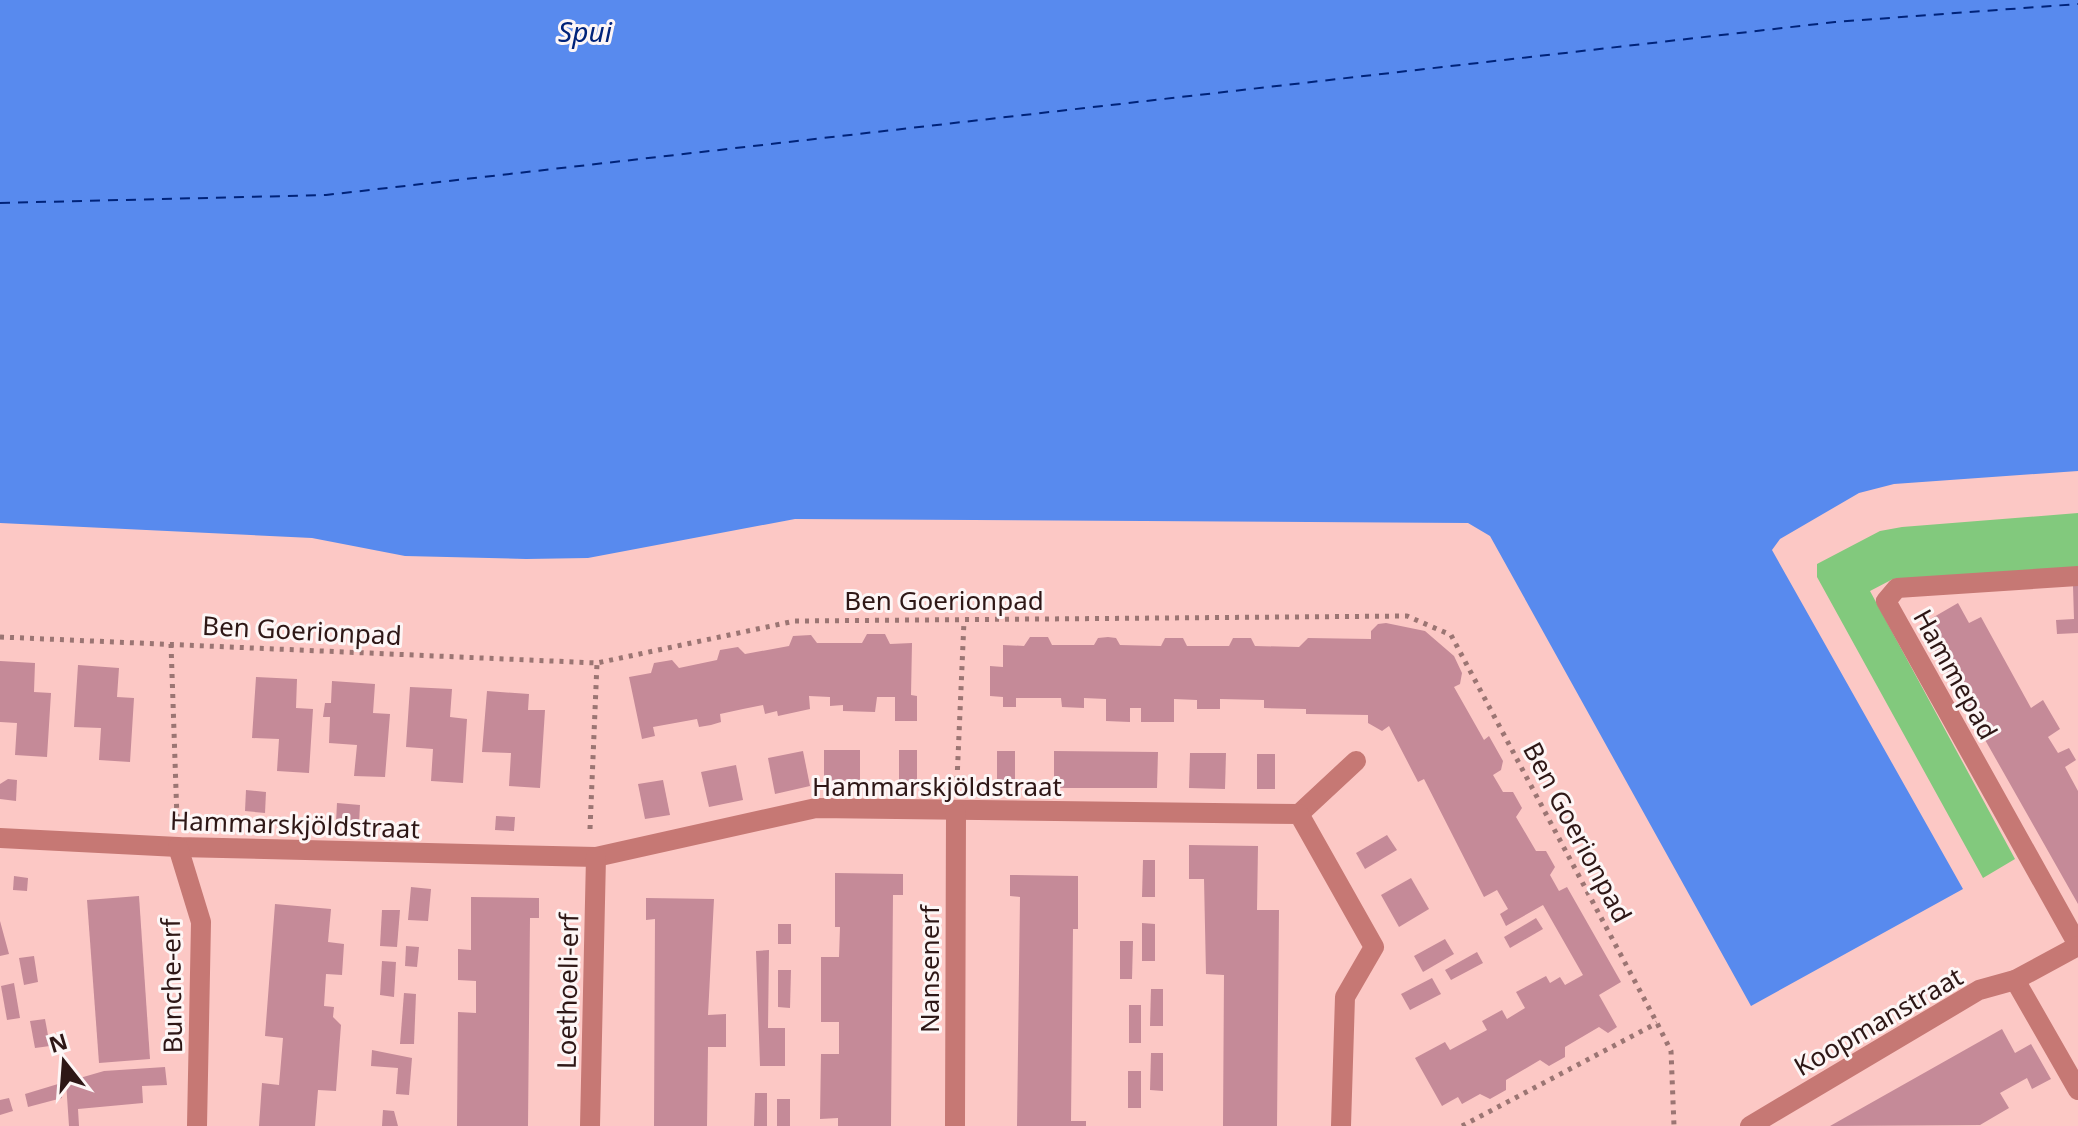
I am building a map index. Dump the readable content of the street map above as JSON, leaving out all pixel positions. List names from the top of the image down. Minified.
{"streets":{"street":["Hammepad","Hammarskjöldstraat","Nansenerf","Bunche-erf","Loethoeli-erf","Koopmanstraat"],"path":["Ben Goerionpad"]},"crossings":[["Hammepad","Koopmanstraat"],["Hammarskjöldstraat","Nansenerf"],["Hammarskjöldstraat","Bunche-erf"],["Hammarskjöldstraat","Loethoeli-erf"]],"water":["Spui"],"north":"top"}
